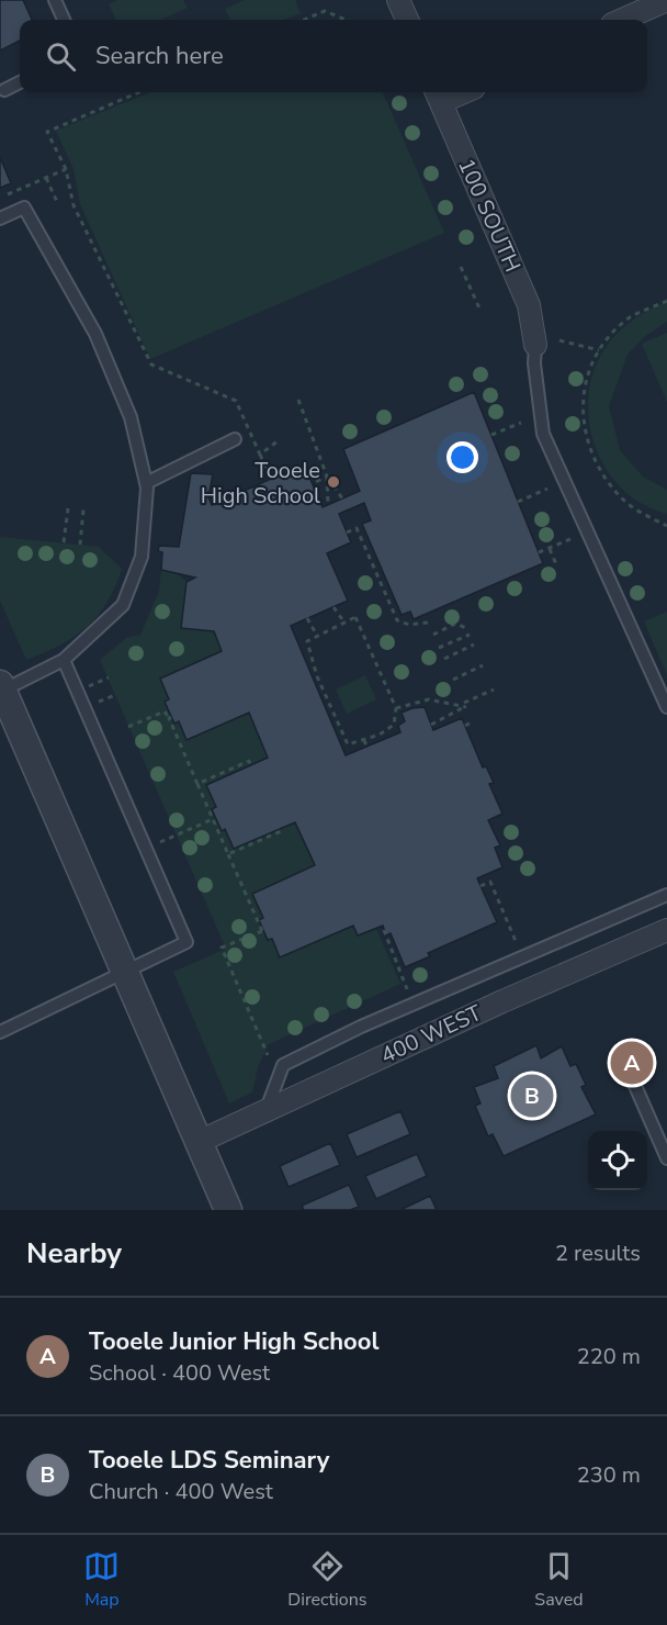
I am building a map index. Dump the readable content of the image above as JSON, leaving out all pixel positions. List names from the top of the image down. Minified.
{"streets":{"street":["100 SOUTH","400 WEST"]},"places":["Tooele High School"],"page":{"search":"Search here","pins":["A","B"],"heading":["Nearby","2 results"],"list":[{"mark":"A","name":"Tooele Junior High School","note":"School · 400 West","value":"220 m"},{"mark":"B","name":"Tooele LDS Seminary","note":"Church · 400 West","value":"230 m"}],"nav":["Map","Directions","Saved"]}}
